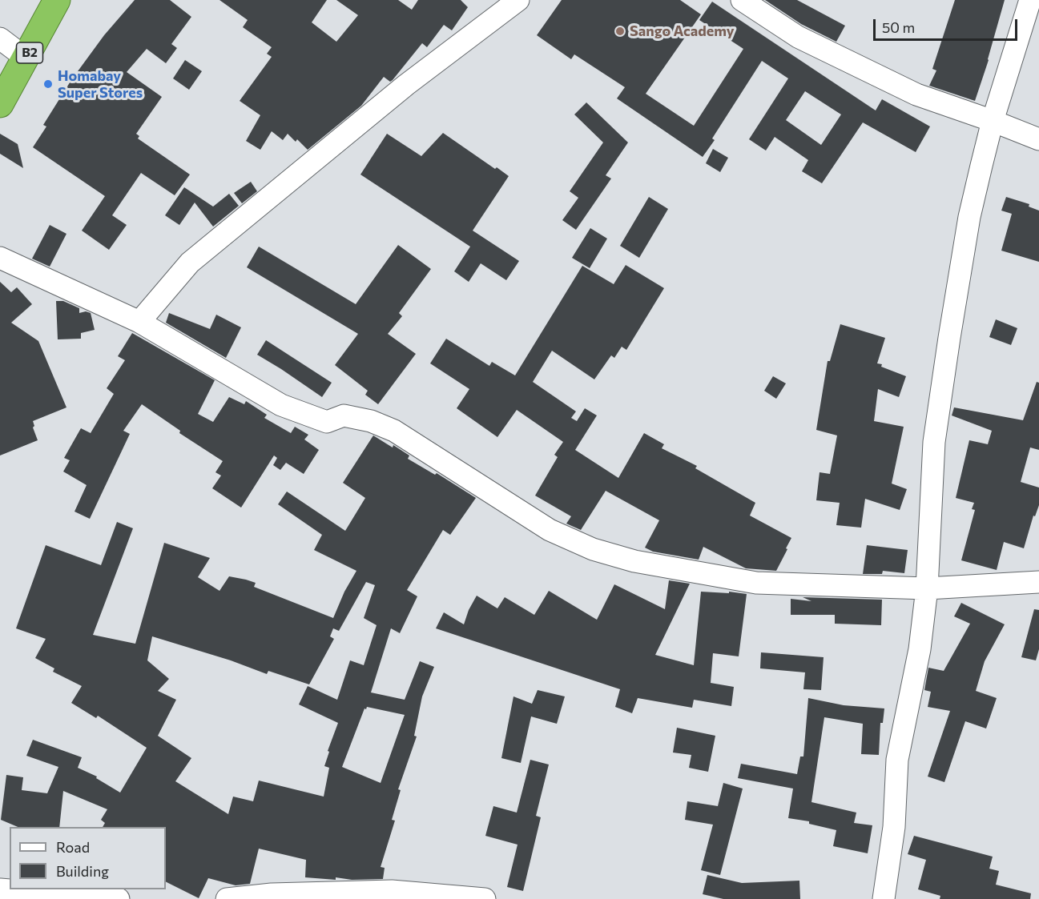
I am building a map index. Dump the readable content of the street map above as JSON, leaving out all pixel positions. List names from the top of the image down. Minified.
{"streets":{"highway":["B2"]},"places":["Sango Academy","Homabay Super Stores"],"legend":["Road","Building"],"scale_bar":"50 m"}
